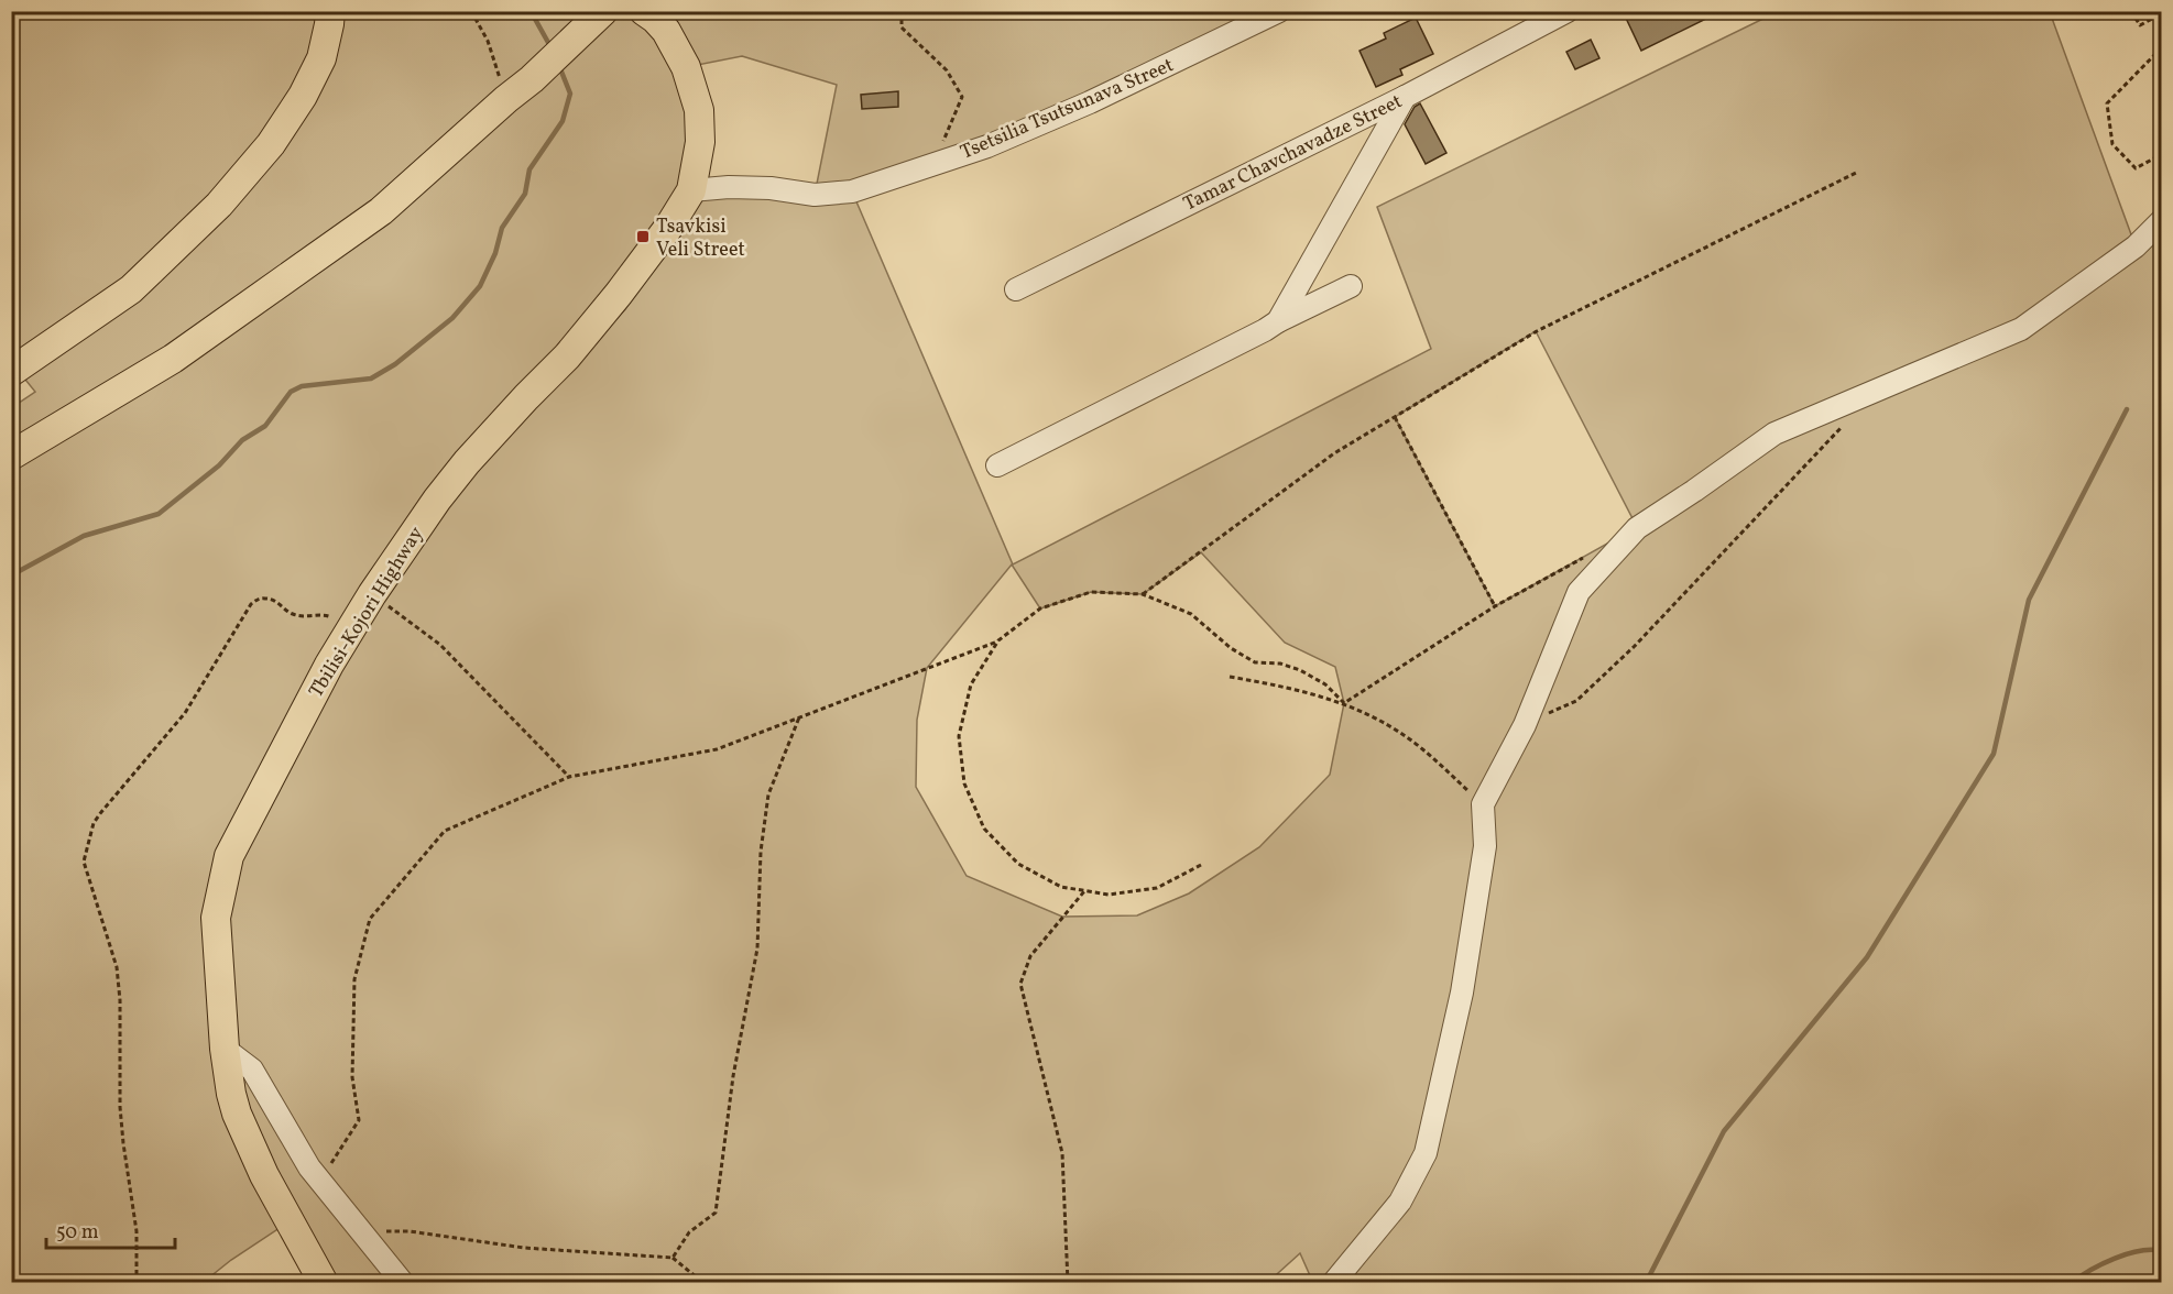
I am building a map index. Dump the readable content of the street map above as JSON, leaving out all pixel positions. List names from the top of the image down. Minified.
{"streets":{"main road":["Tbilisi-Kojori Highway"],"street":["Tsetsilia Tsutsunava Street","Tamar Chavchavadze Street"]},"crossings":[["Tsetsilia Tsutsunava Street","Tbilisi-Kojori Highway"]],"places":{"transit":["Tsavkisi Veli Street"]},"scale_bar":"50 m"}
